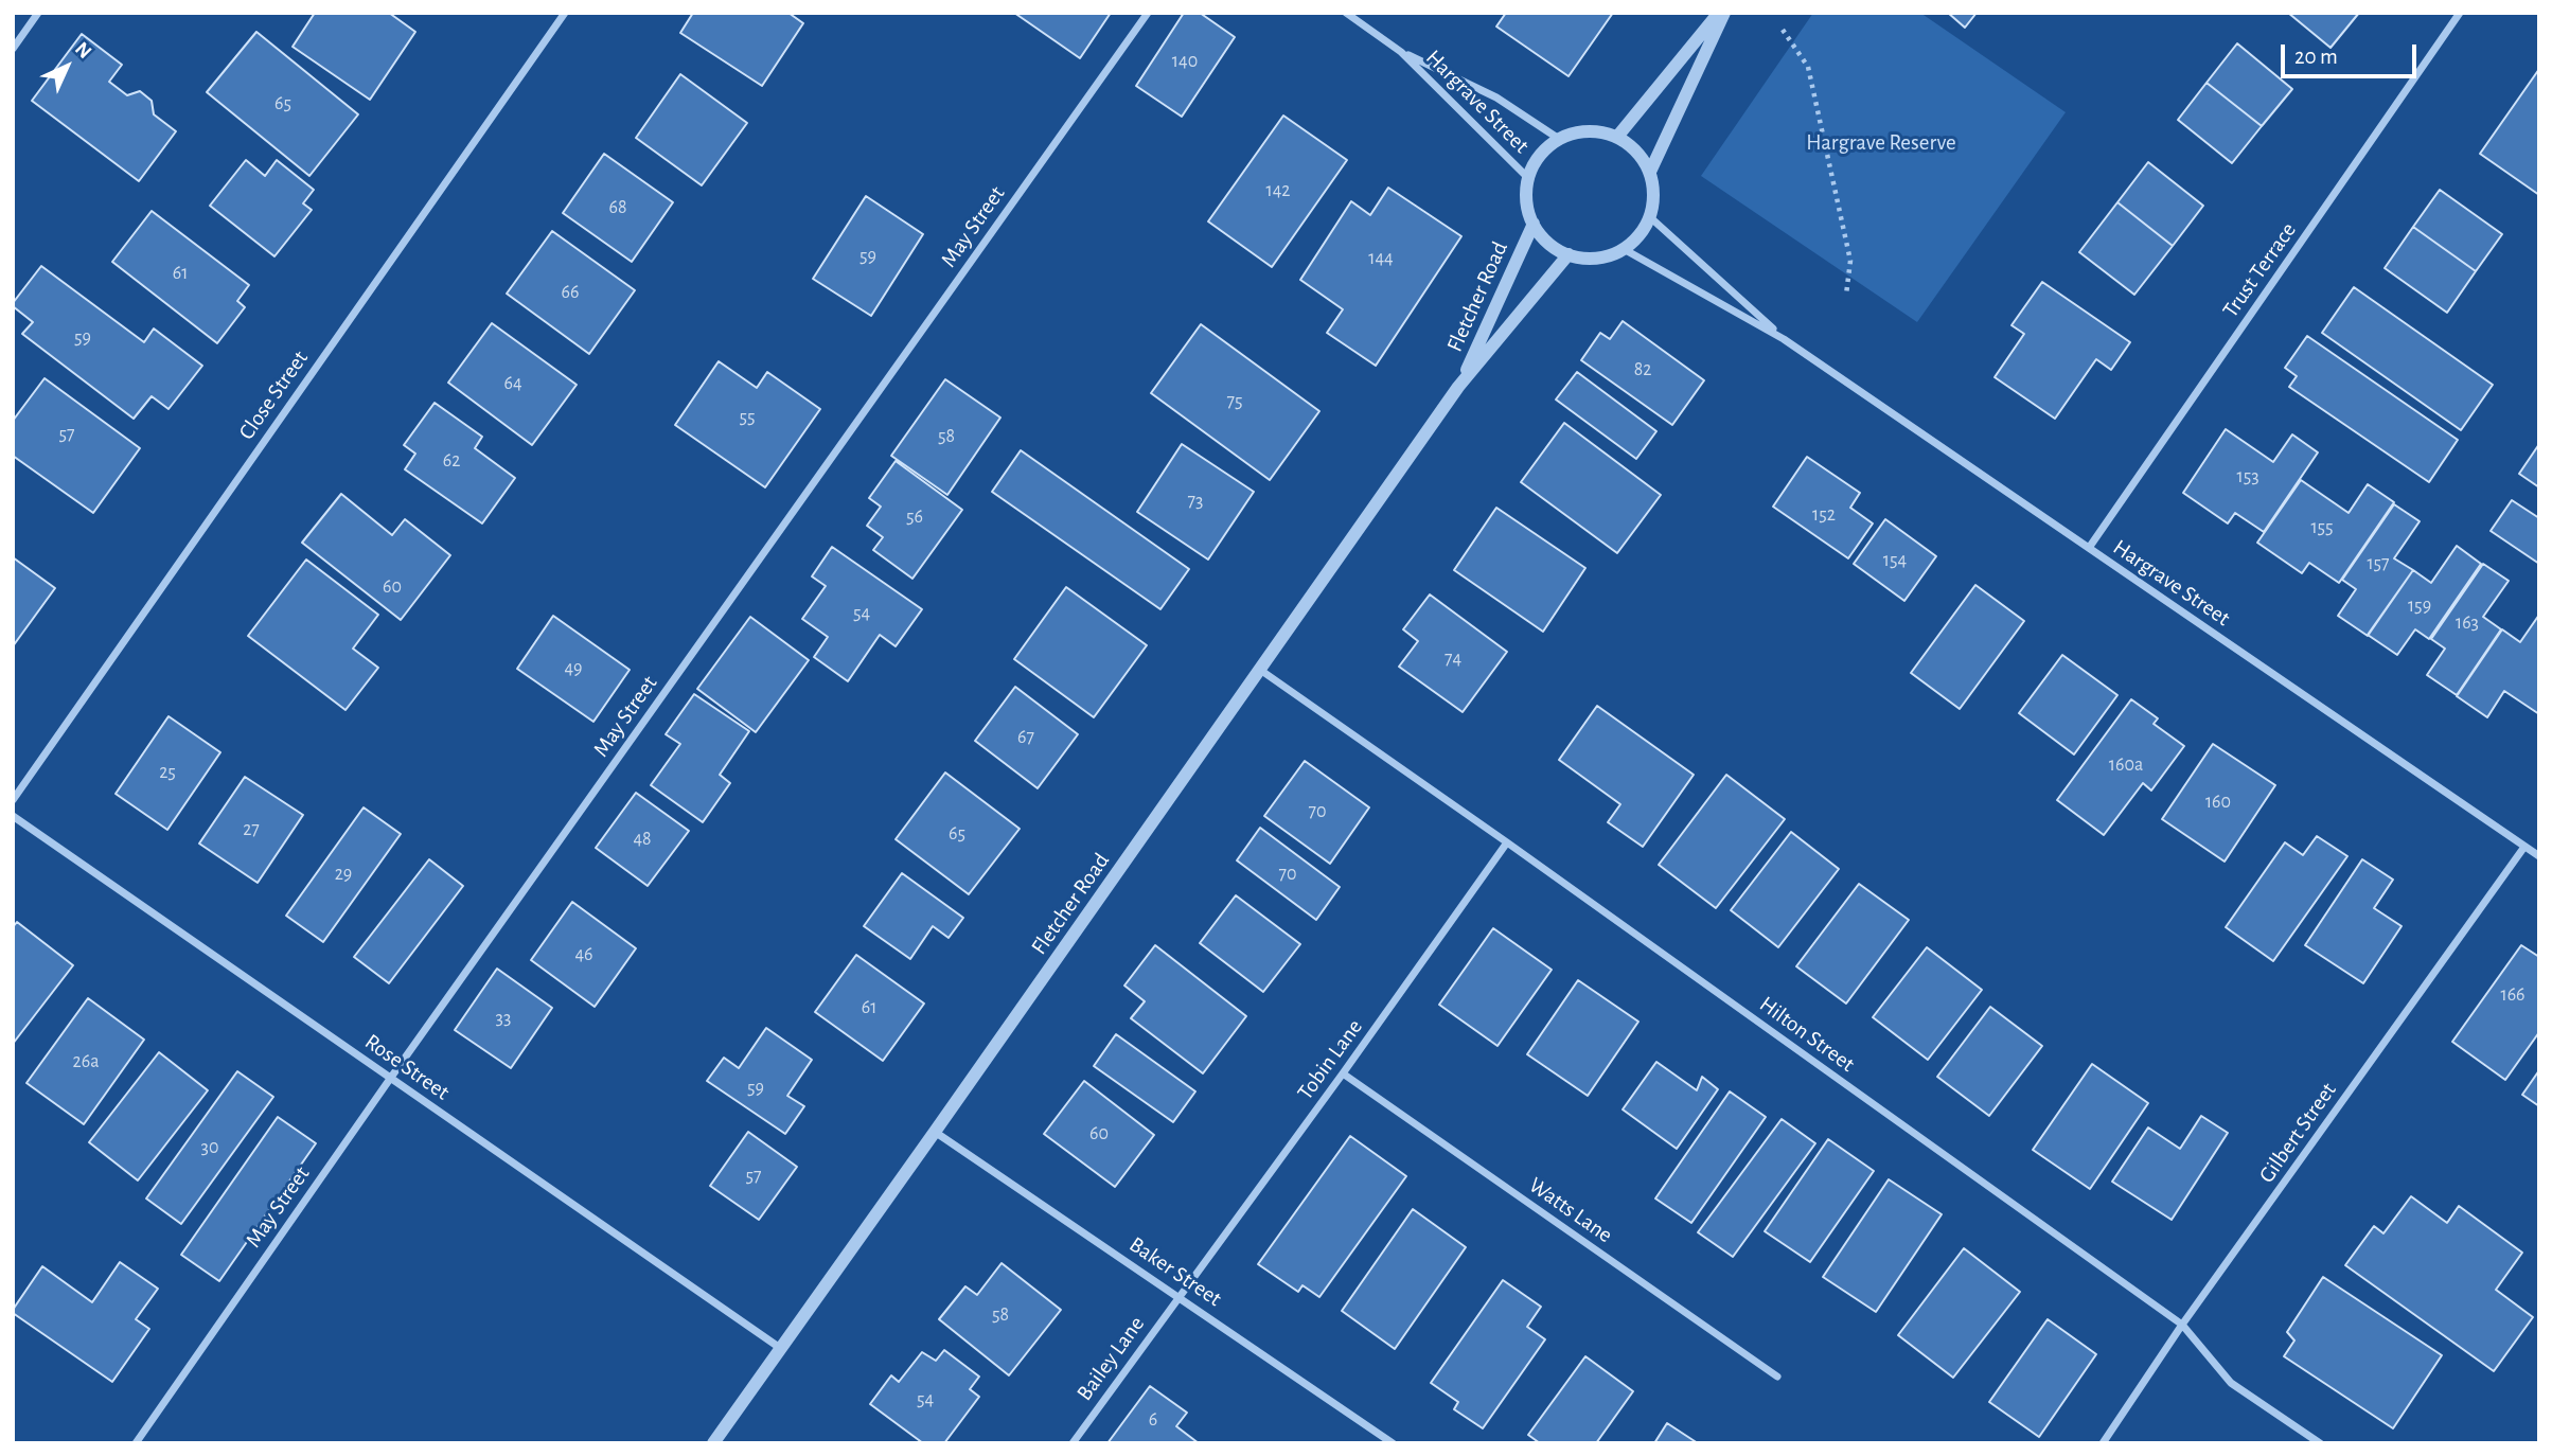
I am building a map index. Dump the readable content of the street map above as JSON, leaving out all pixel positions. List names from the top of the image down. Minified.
{"streets":{"street":["Hargrave Street","May Street","Trust Terrace","Fletcher Road","Close Street","Hilton Street","Tobin Lane","Rose Street","Gilbert Street","Watts Lane","Baker Street","Bailey Lane"]},"crossings":[["Hargrave Street","Trust Terrace"],["Hargrave Street","Fletcher Road"],["Hargrave Street","Gilbert Street"],["May Street","Rose Street"],["Fletcher Road","Hilton Street"],["Fletcher Road","Rose Street"],["Fletcher Road","Baker Street"],["Hilton Street","Tobin Lane"],["Hilton Street","Gilbert Street"],["Tobin Lane","Watts Lane"],["Tobin Lane","Baker Street"],["Tobin Lane","Bailey Lane"],["Baker Street","Bailey Lane"]],"parks":["Hargrave Reserve"],"house_numbers":["140","65","142","68","59","144","61","66","59","82","64","75","55","57","58","62","153","73","152","56","155","154","157","60","159","54","163","74","49","67","160a","25","160","70","27","65","48","29","70","46","166","61","33","26a","59","60","30","57","58","54","6"],"scale_bar":"20 m","north":"top right"}
